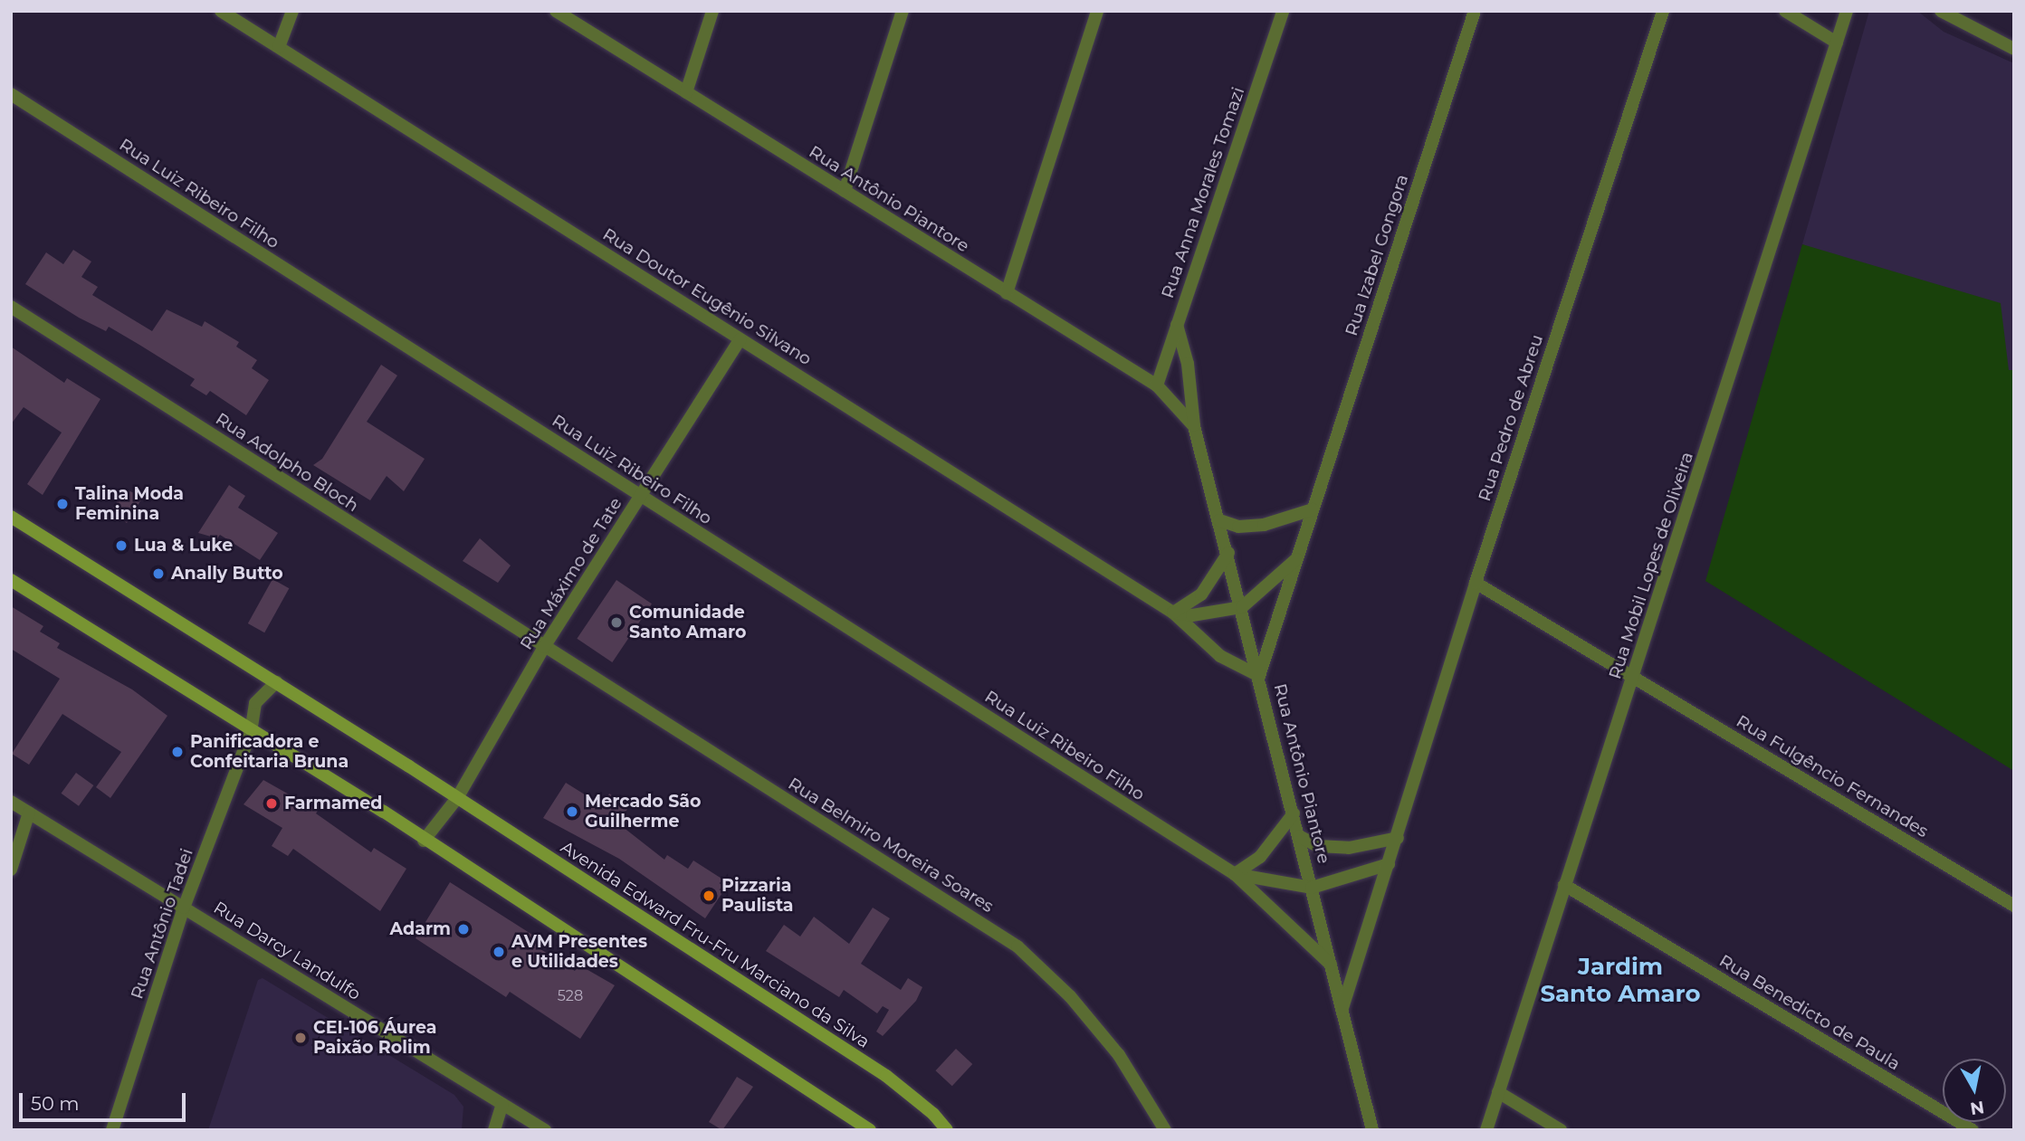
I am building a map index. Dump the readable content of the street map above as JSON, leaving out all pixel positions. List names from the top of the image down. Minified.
{"streets":{"main road":["Avenida Edward Fru-Fru Marciano da Silva"],"street":["Rua Anna Morales Tomazi","Rua Luiz Ribeiro Filho","Rua Antônio Piantore","Rua Izabel Gongora","Rua Doutor Eugênio Silvano","Rua Pedro de Abreu","Rua Adolpho Bloch","Rua Mobil Lopes de Oliveira","Rua Máximo de Tate","Rua Fulgêncio Fernandes","Rua Belmiro Moreira Soares","Rua Antônio Tadei","Rua Darcy Landulfo","Rua Benedicto de Paula"]},"crossings":[["Rua Anna Morales Tomazi","Rua Antônio Piantore"],["Rua Luiz Ribeiro Filho","Rua Antônio Piantore"],["Rua Luiz Ribeiro Filho","Rua Máximo de Tate"],["Rua Antônio Piantore","Rua Izabel Gongora"],["Rua Antônio Piantore","Rua Doutor Eugênio Silvano"],["Rua Antônio Piantore","Rua Pedro de Abreu"],["Rua Izabel Gongora","Rua Doutor Eugênio Silvano"],["Rua Doutor Eugênio Silvano","Rua Máximo de Tate"],["Rua Pedro de Abreu","Rua Fulgêncio Fernandes"],["Rua Adolpho Bloch","Rua Máximo de Tate"],["Rua Adolpho Bloch","Rua Belmiro Moreira Soares"],["Rua Mobil Lopes de Oliveira","Rua Fulgêncio Fernandes"],["Rua Mobil Lopes de Oliveira","Rua Benedicto de Paula"],["Rua Máximo de Tate","Rua Belmiro Moreira Soares"],["Rua Máximo de Tate","Avenida Edward Fru-Fru Marciano da Silva"],["Rua Antônio Tadei","Rua Darcy Landulfo"]],"districts":["Jardim Santo Amaro"],"places":["Talina Moda Feminina","Lua & Luke","Anally Butto","Comunidade Santo Amaro","Panificadora e Confeitaria Bruna","Farmamed","Mercado São Guilherme","Pizzaria Paulista","Adarm","AVM Presentes e Utilidades","CEI-106 Áurea Paixão Rolim"],"house_numbers":["528"],"scale_bar":"50 m","north":"bottom"}
